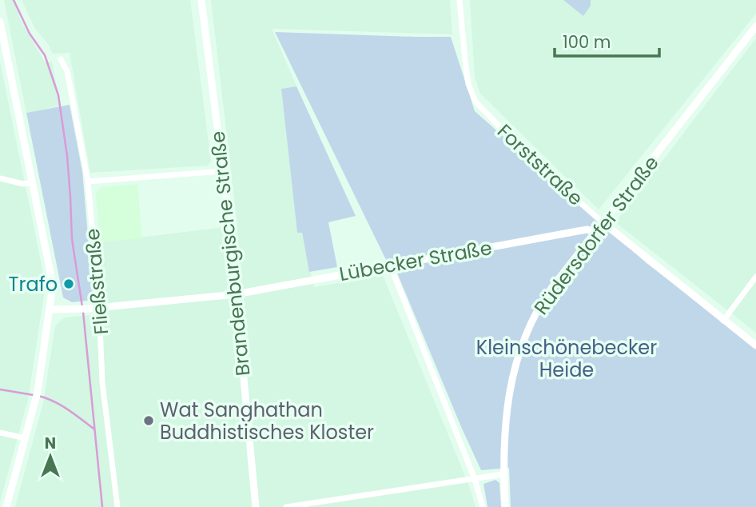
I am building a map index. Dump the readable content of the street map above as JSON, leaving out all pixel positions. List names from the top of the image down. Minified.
{"streets":{"street":["Forststraße","Rüdersdorfer Straße","Brandenburgische Straße","Lübecker Straße","Fließstraße"]},"crossings":[["Forststraße","Rüdersdorfer Straße"],["Rüdersdorfer Straße","Lübecker Straße"],["Brandenburgische Straße","Lübecker Straße"],["Lübecker Straße","Fließstraße"]],"parks":["Kleinschönebecker Heide"],"places":["Trafo","Wat Sanghathan Buddhistisches Kloster"],"scale_bar":"100 m","north":"top"}
